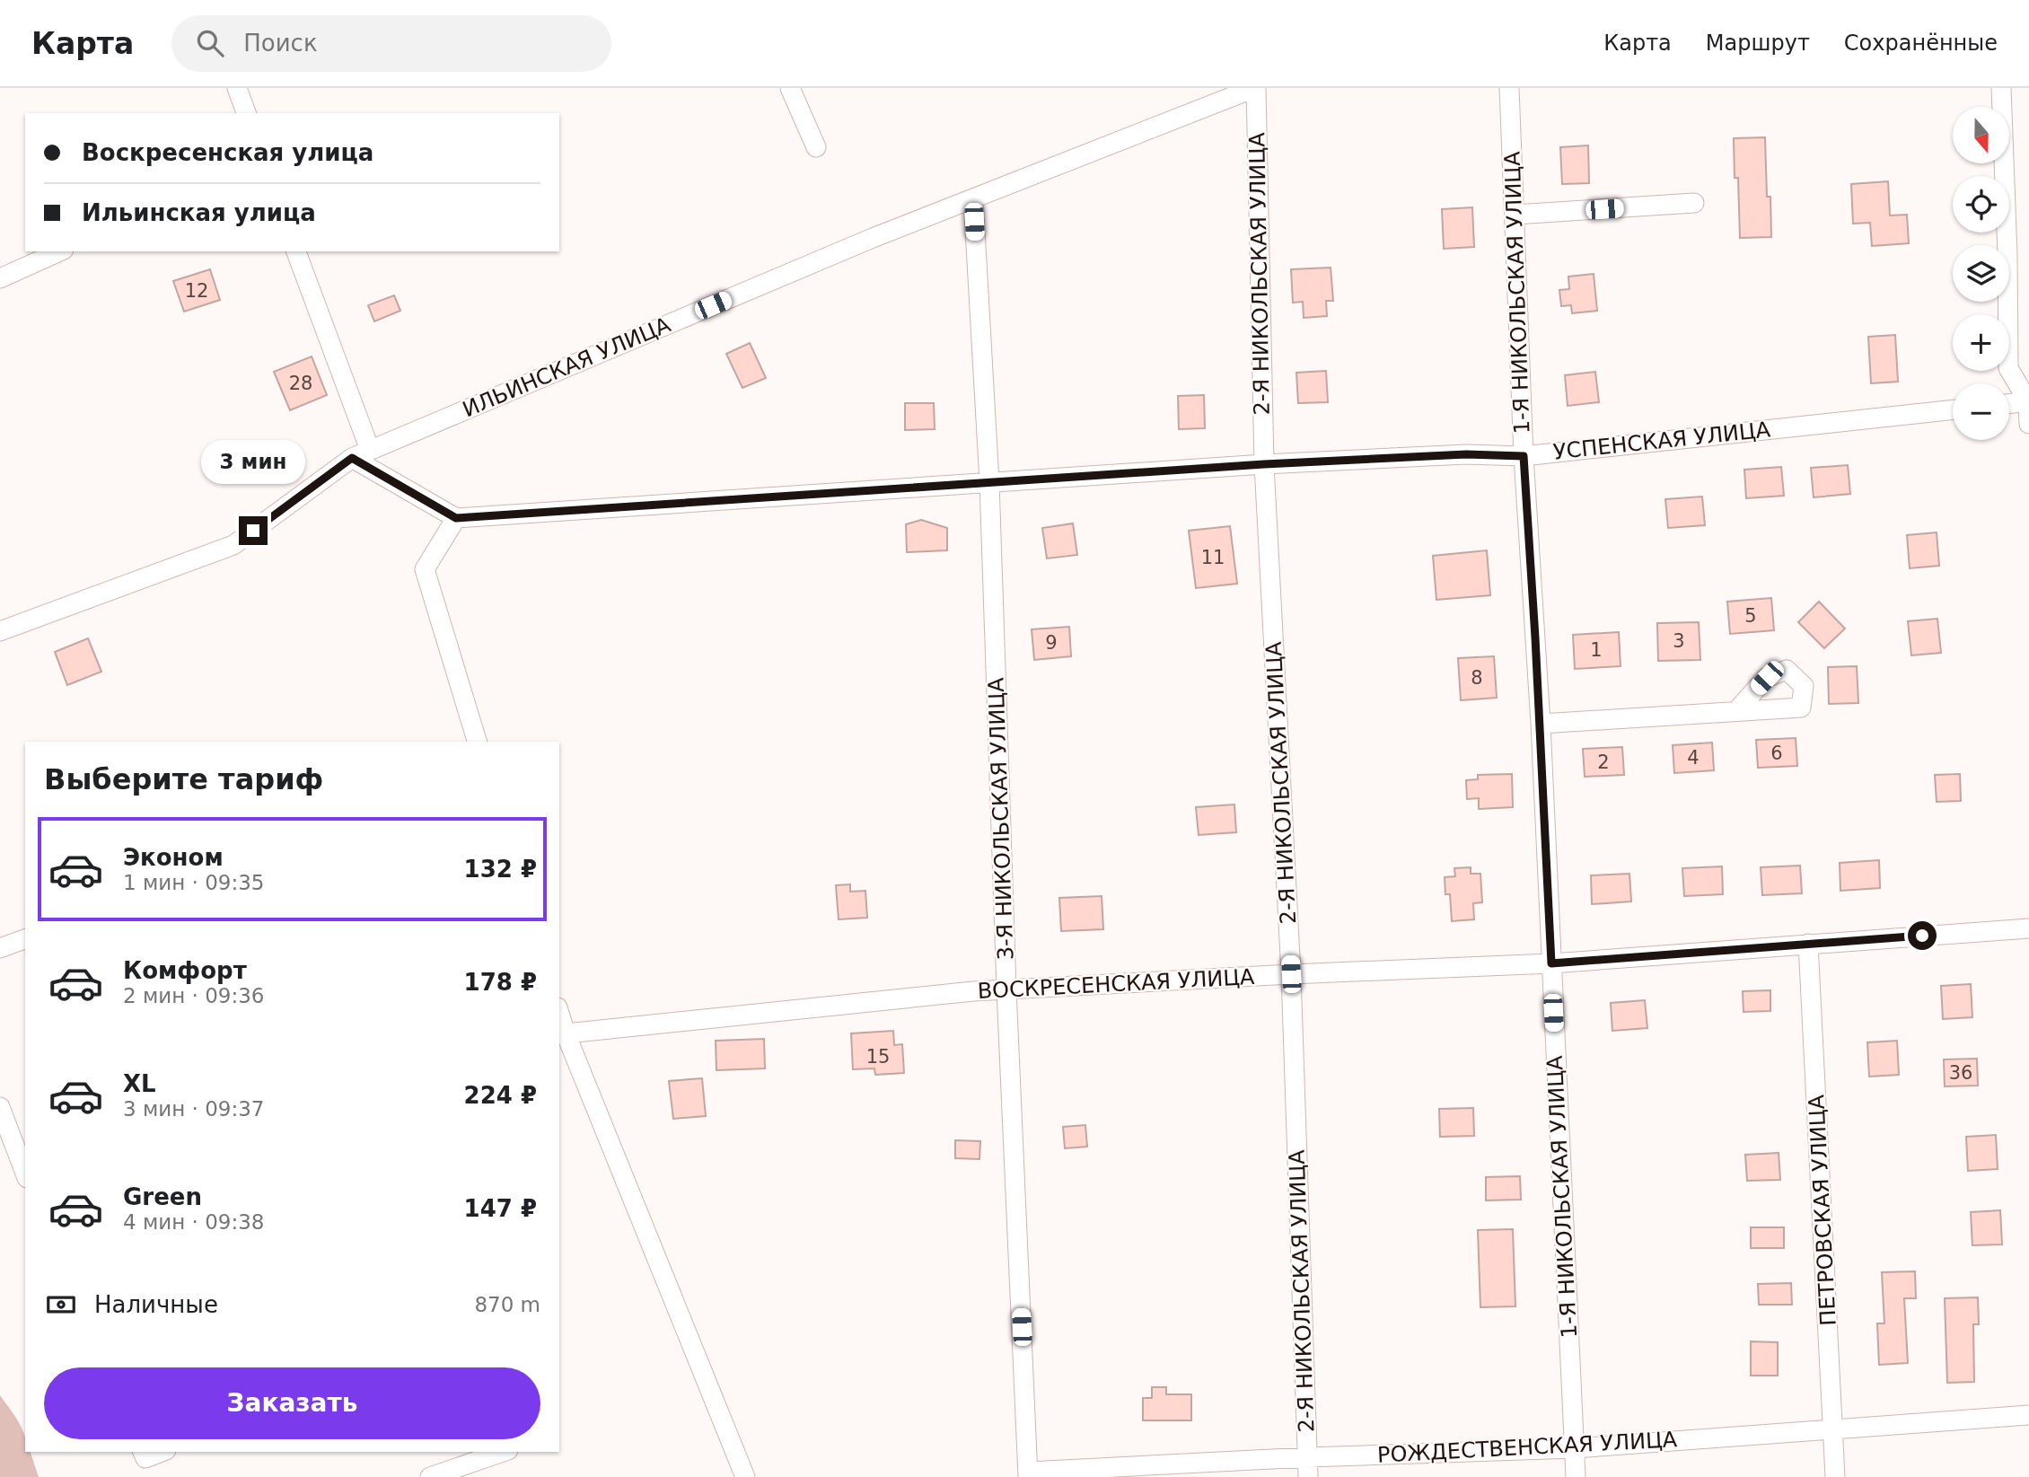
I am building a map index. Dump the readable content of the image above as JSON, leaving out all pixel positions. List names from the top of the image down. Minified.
{"streets":{"street":["2-Я НИКОЛЬСКАЯ УЛИЦА","1-Я НИКОЛЬСКАЯ УЛИЦА","ИЛЬИНСКАЯ УЛИЦА","УСПЕНСКАЯ УЛИЦА","3-Я НИКОЛЬСКАЯ УЛИЦА","ВОСКРЕСЕНСКАЯ УЛИЦА","ПЕТРОВСКАЯ УЛИЦА","РОЖДЕСТВЕНСКАЯ УЛИЦА"]},"crossings":[["2-Я НИКОЛЬСКАЯ УЛИЦА","ИЛЬИНСКАЯ УЛИЦА"],["2-Я НИКОЛЬСКАЯ УЛИЦА","УСПЕНСКАЯ УЛИЦА"],["2-Я НИКОЛЬСКАЯ УЛИЦА","ВОСКРЕСЕНСКАЯ УЛИЦА"],["2-Я НИКОЛЬСКАЯ УЛИЦА","РОЖДЕСТВЕНСКАЯ УЛИЦА"],["1-Я НИКОЛЬСКАЯ УЛИЦА","УСПЕНСКАЯ УЛИЦА"],["1-Я НИКОЛЬСКАЯ УЛИЦА","ВОСКРЕСЕНСКАЯ УЛИЦА"],["1-Я НИКОЛЬСКАЯ УЛИЦА","РОЖДЕСТВЕНСКАЯ УЛИЦА"],["ИЛЬИНСКАЯ УЛИЦА","3-Я НИКОЛЬСКАЯ УЛИЦА"],["УСПЕНСКАЯ УЛИЦА","3-Я НИКОЛЬСКАЯ УЛИЦА"],["3-Я НИКОЛЬСКАЯ УЛИЦА","ВОСКРЕСЕНСКАЯ УЛИЦА"],["3-Я НИКОЛЬСКАЯ УЛИЦА","РОЖДЕСТВЕНСКАЯ УЛИЦА"],["ВОСКРЕСЕНСКАЯ УЛИЦА","ПЕТРОВСКАЯ УЛИЦА"],["ПЕТРОВСКАЯ УЛИЦА","РОЖДЕСТВЕНСКАЯ УЛИЦА"]],"house_numbers":["12","28","11","5","3","9","1","8","6","4","2","15","36"],"north":"bottom","page":{"header":"Карта","search":"Поиск","nav":["Карта","Маршрут","Сохранённые"],"map_buttons":["+","−"],"banner":["Воскресенская улица","Ильинская улица"],"bubble":"3 мин","heading":"Выберите тариф","list":[{"name":"Эконом","note":"1 мин · 09:35","value":"132 ₽"},{"name":"Комфорт","note":"2 мин · 09:36","value":"178 ₽"},{"name":"XL","note":"3 мин · 09:37","value":"224 ₽"},{"name":"Green","note":"4 мин · 09:38","value":"147 ₽"}],"pay":["Наличные","870 m"],"buttons":"Заказать"}}
